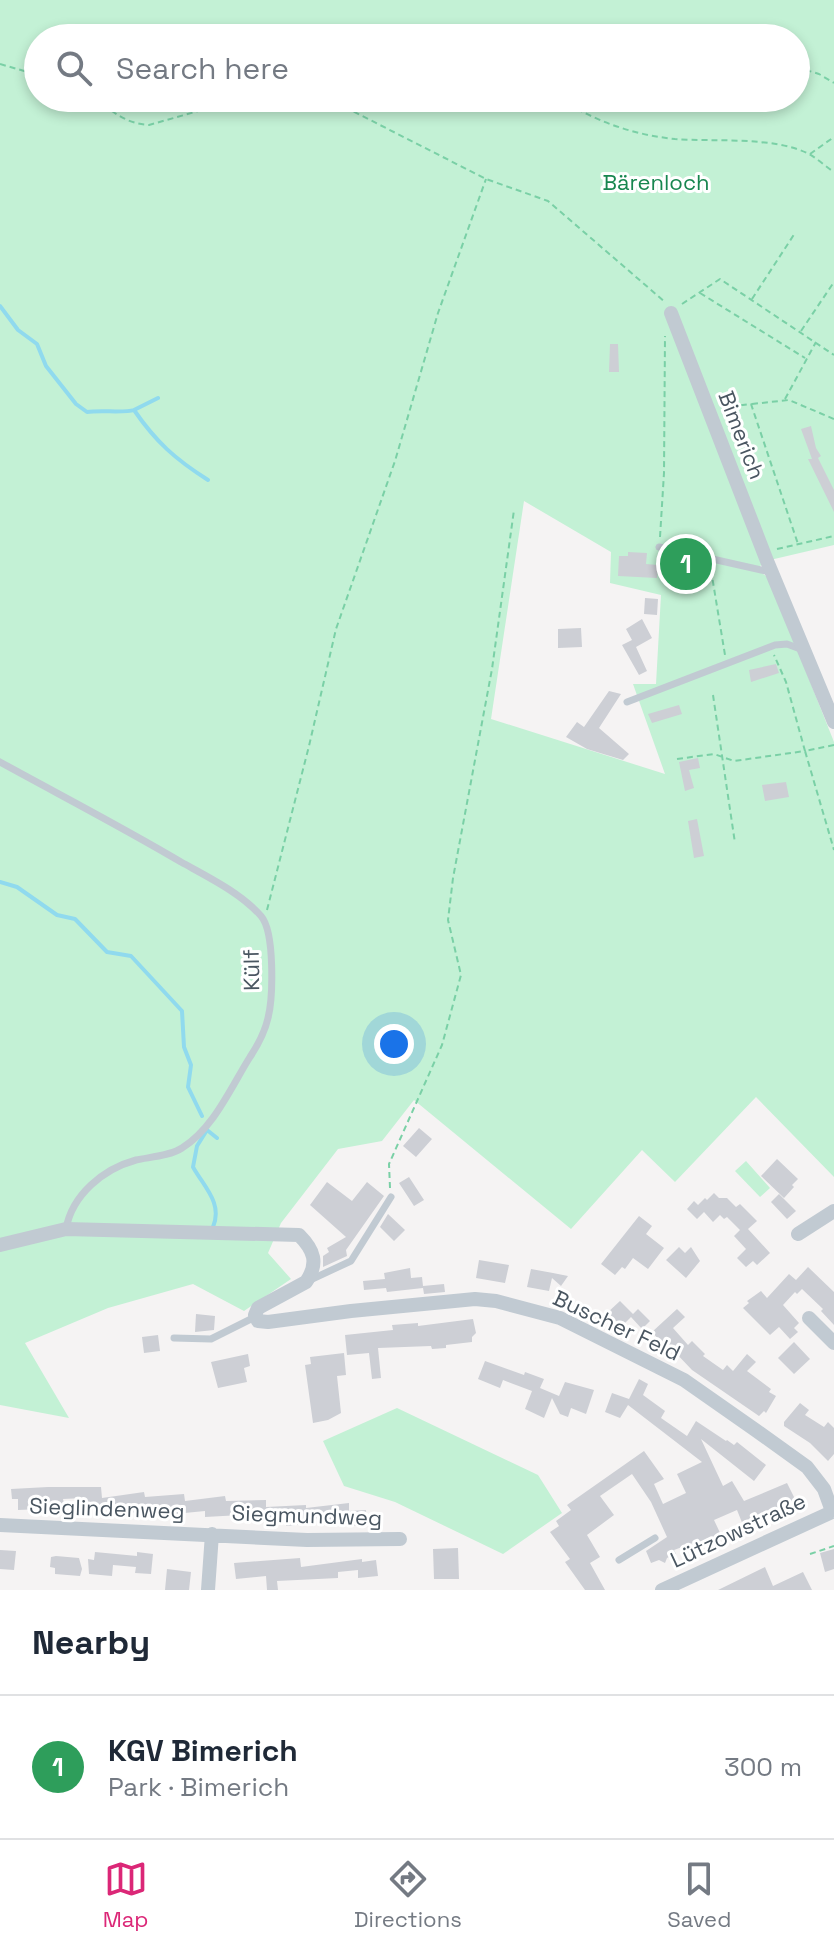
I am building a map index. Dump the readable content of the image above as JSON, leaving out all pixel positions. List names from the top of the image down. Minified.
{"streets":{"street":["Bimerich","Buscher Feld","Sieglindenweg","Siegmundweg","Lützowstraße"],"lane":["Külf"]},"crossings":[["Buscher Feld","Lützowstraße"],["Sieglindenweg","Siegmundweg"]],"parks":["Bärenloch"],"page":{"search":"Search here","pins":"1","heading":"Nearby","list":[{"mark":"1","name":"KGV Bimerich","note":"Park · Bimerich","value":"300 m"}],"nav":["Map","Directions","Saved"]}}
